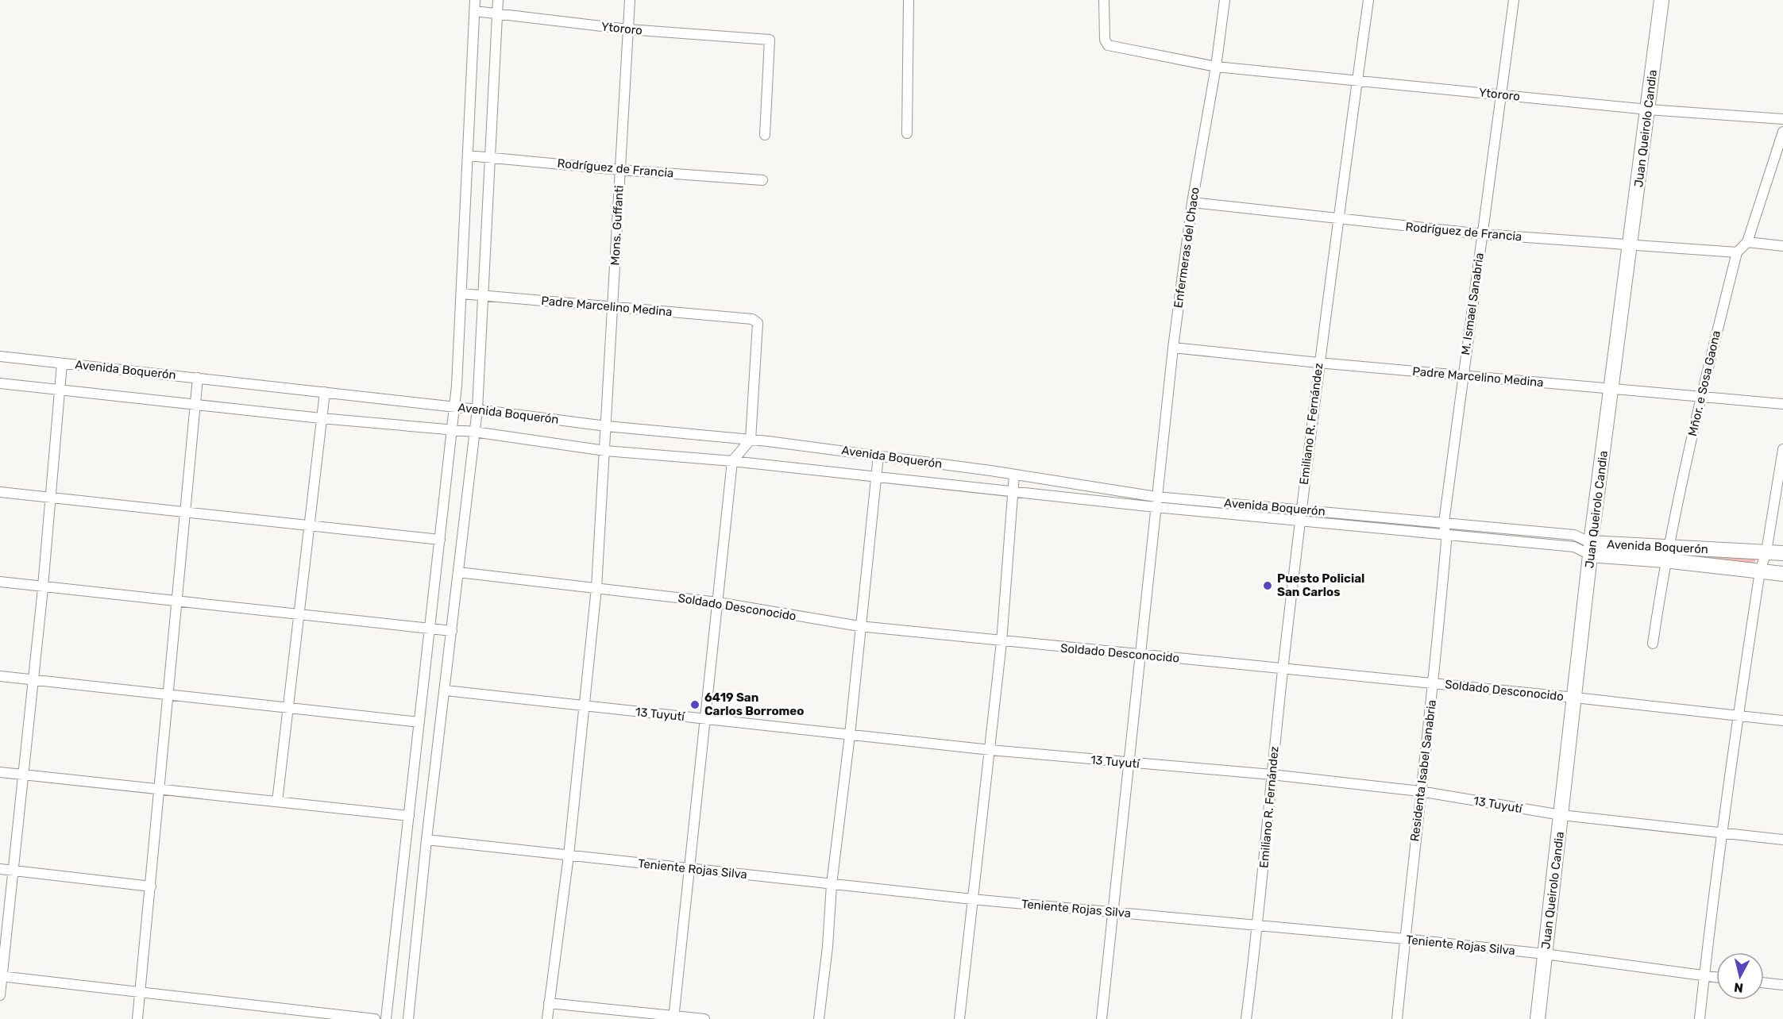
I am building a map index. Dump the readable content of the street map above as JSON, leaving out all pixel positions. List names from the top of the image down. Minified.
{"streets":{"street":["Ytororo","Juan Queirolo Candia","Rodríguez de Francia","Mons. Guffanti","Enfermeras del Chaco","M. Ismael Sanabria","Padre Marcelino Medina","Avenida Boquerón","Mñor. e Sosa Gaona","Emiliano R. Fernández","Soldado Desconocido","13 Tuyutí","Residenta Isabel Sanabria","Teniente Rojas Silva"]},"crossings":[["Ytororo","Juan Queirolo Candia"],["Ytororo","Mons. Guffanti"],["Ytororo","Enfermeras del Chaco"],["Ytororo","M. Ismael Sanabria"],["Ytororo","Emiliano R. Fernández"],["Juan Queirolo Candia","Rodríguez de Francia"],["Juan Queirolo Candia","Padre Marcelino Medina"],["Juan Queirolo Candia","Avenida Boquerón"],["Juan Queirolo Candia","Soldado Desconocido"],["Juan Queirolo Candia","13 Tuyutí"],["Juan Queirolo Candia","Teniente Rojas Silva"],["Rodríguez de Francia","Mons. Guffanti"],["Rodríguez de Francia","Enfermeras del Chaco"],["Rodríguez de Francia","M. Ismael Sanabria"],["Rodríguez de Francia","Mñor. e Sosa Gaona"],["Rodríguez de Francia","Emiliano R. Fernández"],["Mons. Guffanti","Padre Marcelino Medina"],["Mons. Guffanti","Avenida Boquerón"],["Mons. Guffanti","Soldado Desconocido"],["Mons. Guffanti","13 Tuyutí"],["Mons. Guffanti","Teniente Rojas Silva"],["Enfermeras del Chaco","Padre Marcelino Medina"],["Enfermeras del Chaco","Avenida Boquerón"],["Enfermeras del Chaco","Soldado Desconocido"],["Enfermeras del Chaco","13 Tuyutí"],["Enfermeras del Chaco","Teniente Rojas Silva"],["M. Ismael Sanabria","Padre Marcelino Medina"],["M. Ismael Sanabria","Avenida Boquerón"],["M. Ismael Sanabria","Residenta Isabel Sanabria"],["Padre Marcelino Medina","Avenida Boquerón"],["Padre Marcelino Medina","Mñor. e Sosa Gaona"],["Padre Marcelino Medina","Emiliano R. Fernández"],["Avenida Boquerón","Mñor. e Sosa Gaona"],["Avenida Boquerón","Emiliano R. Fernández"],["Avenida Boquerón","Residenta Isabel Sanabria"],["Emiliano R. Fernández","Soldado Desconocido"],["Emiliano R. Fernández","13 Tuyutí"],["Emiliano R. Fernández","Teniente Rojas Silva"],["Soldado Desconocido","Residenta Isabel Sanabria"],["13 Tuyutí","Residenta Isabel Sanabria"],["Residenta Isabel Sanabria","Teniente Rojas Silva"]],"places":["Puesto Policial San Carlos","6419 San Carlos Borromeo"],"north":"bottom"}
